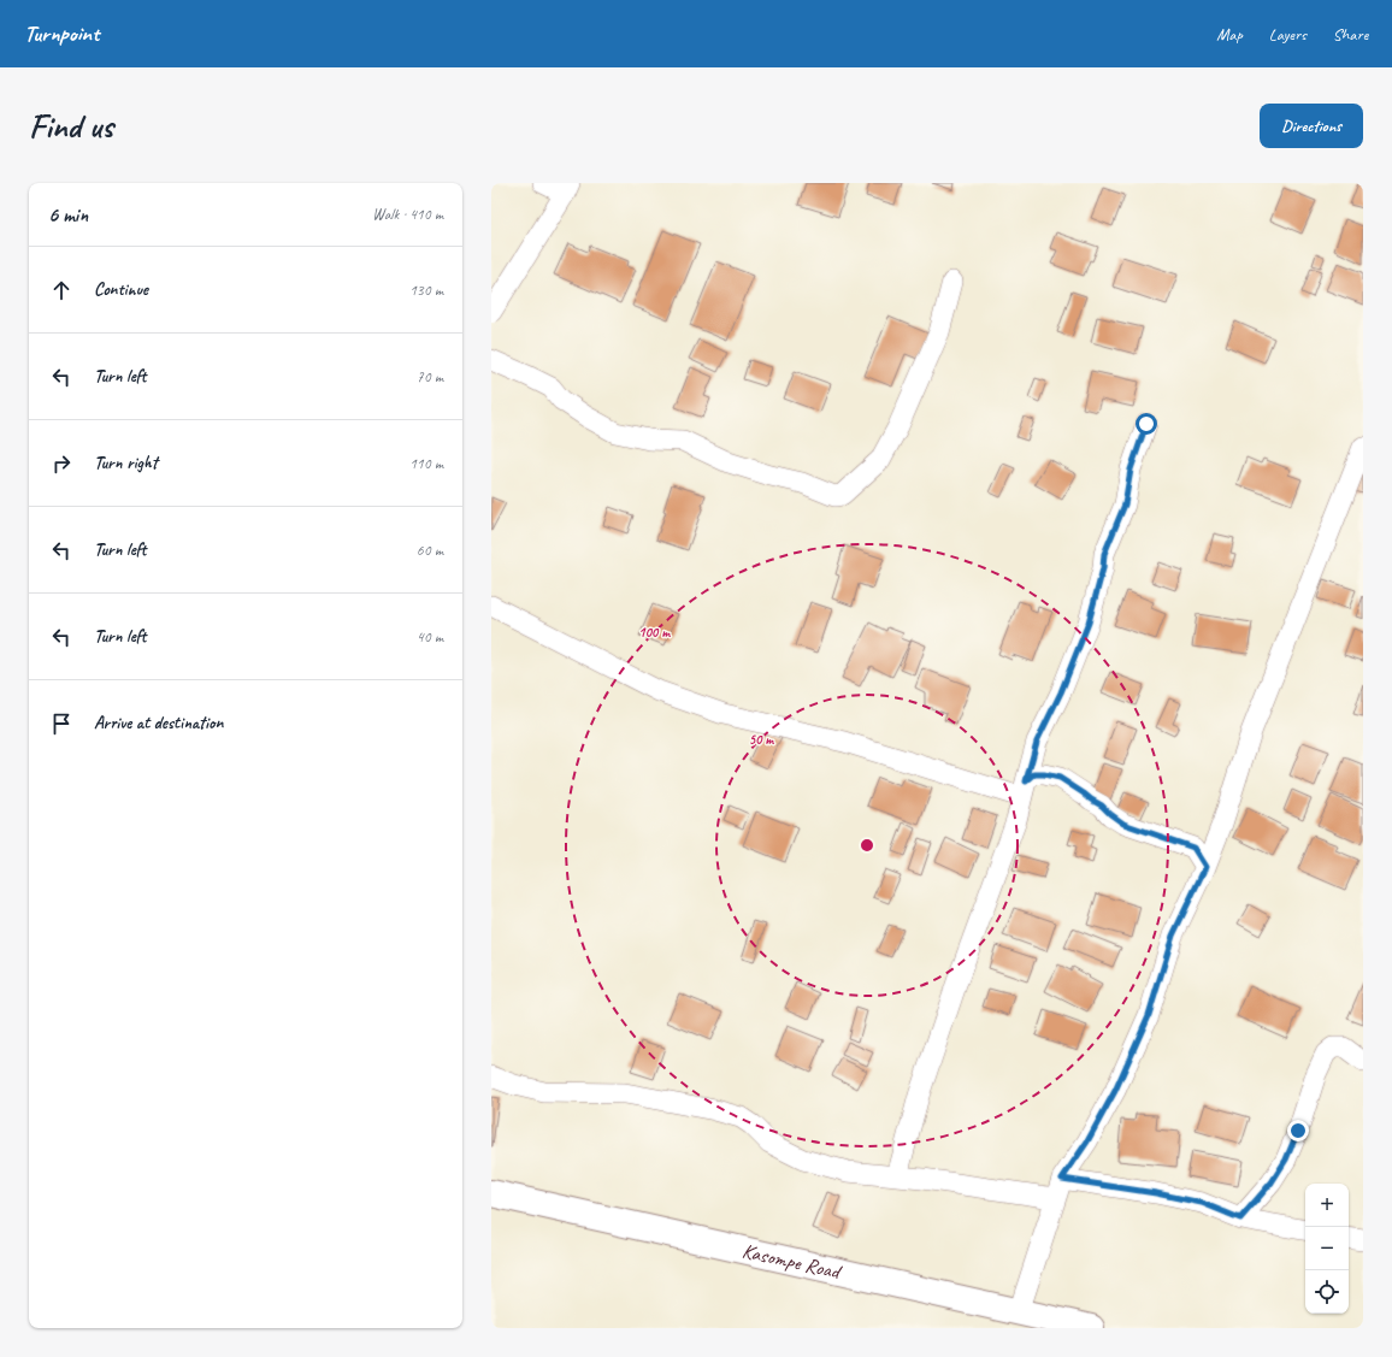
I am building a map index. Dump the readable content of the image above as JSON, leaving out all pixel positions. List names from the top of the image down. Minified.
{"streets":{"street":["Kasompe Road"]},"page":{"header":"Turnpoint","nav":["Map","Layers","Share"],"buttons":"Directions","title":"Find us","heading":["6 min","Walk · 410 m"],"list":[["Continue","130 m"],["Turn left","70 m"],["Turn right","110 m"],["Turn left","60 m"],["Turn left","40 m"],"Arrive at destination"],"map_buttons":["+","−"]},"rings":["100 m","50 m"]}
